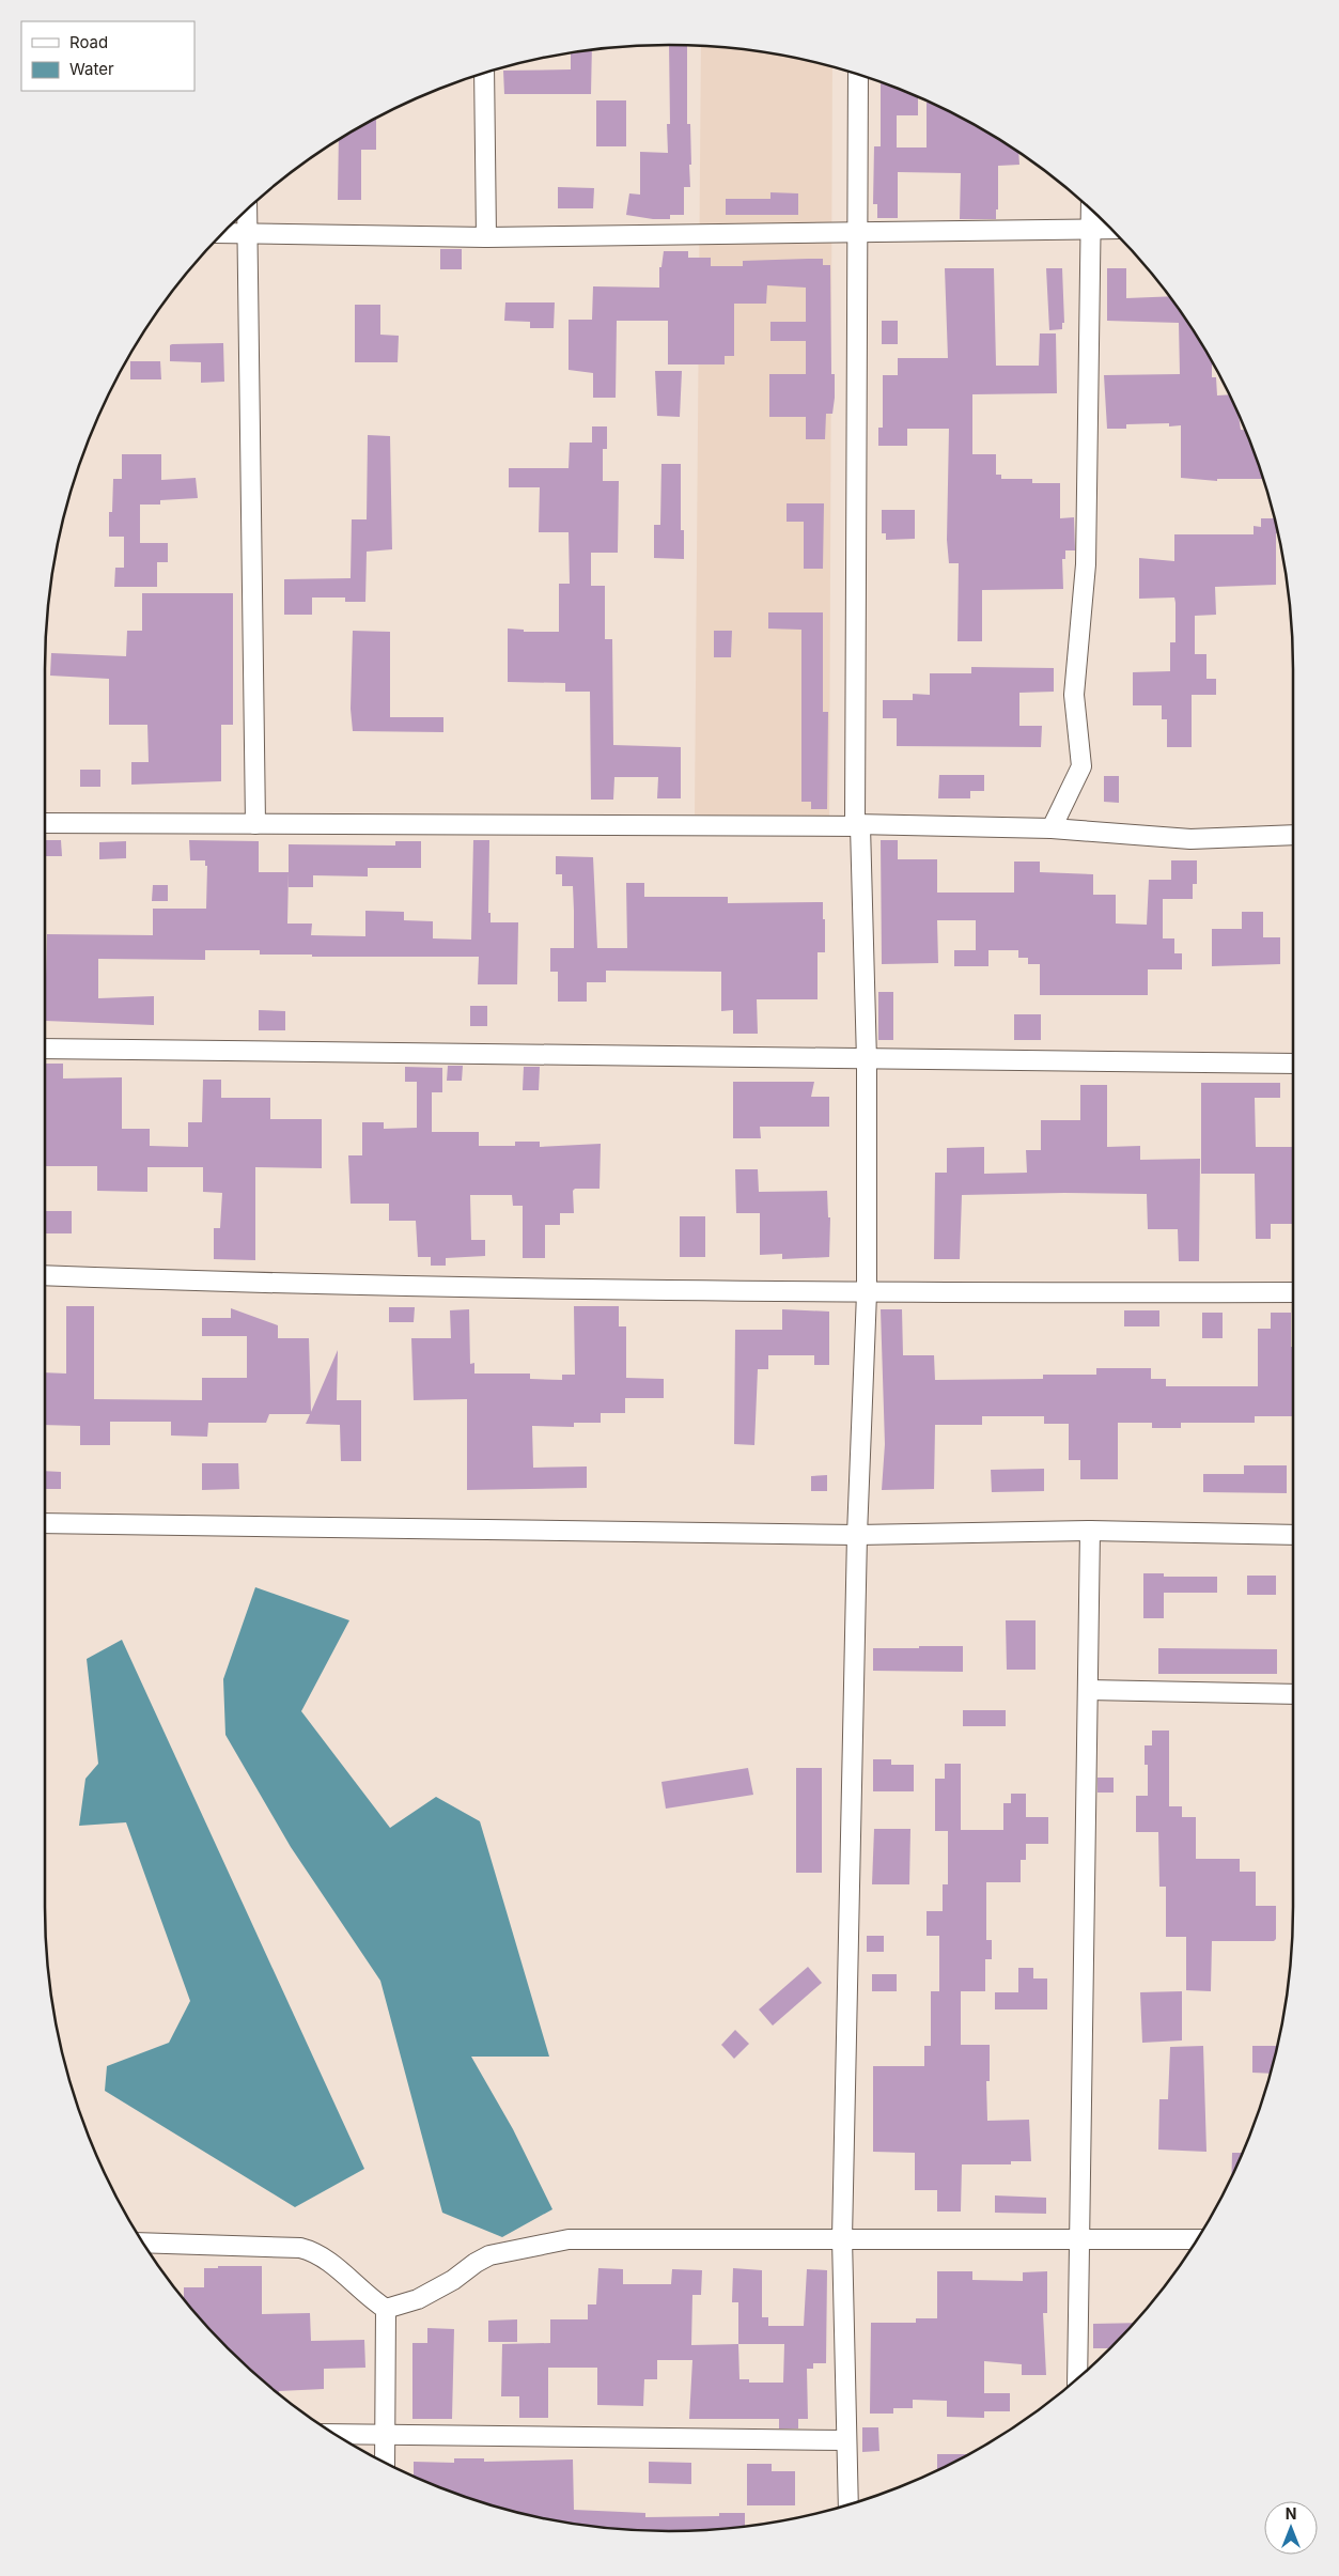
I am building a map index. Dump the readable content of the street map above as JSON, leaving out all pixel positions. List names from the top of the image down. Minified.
{"legend":["Road","Water"],"north":"top"}
